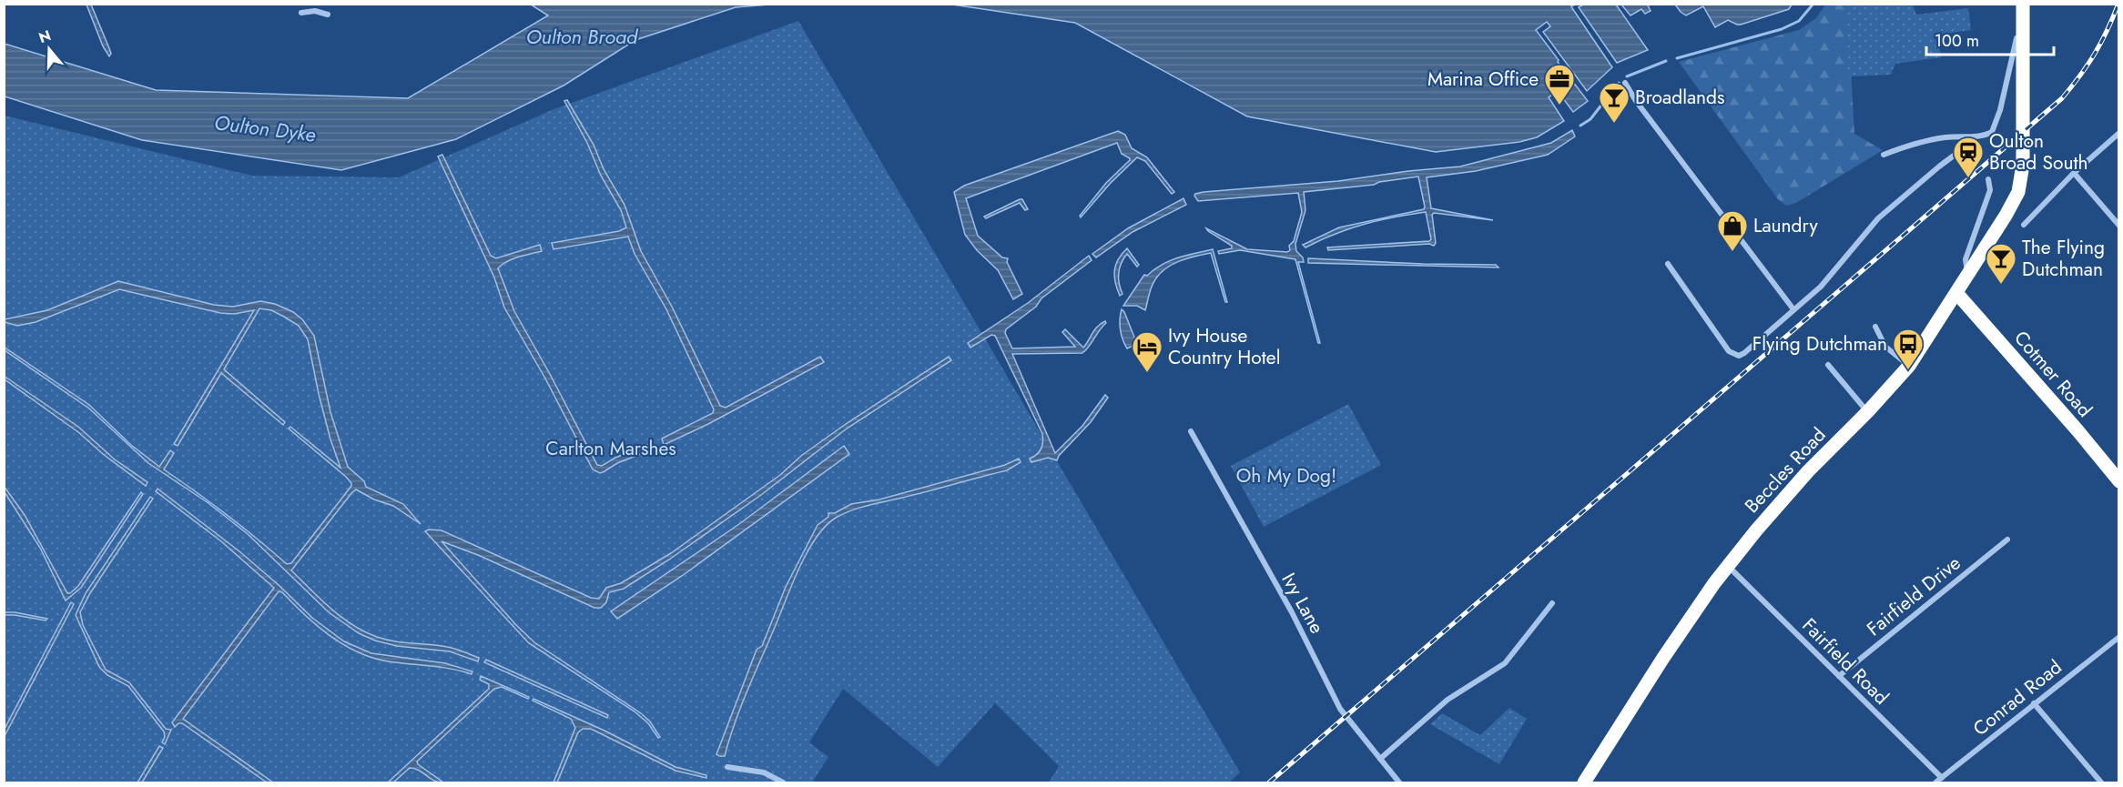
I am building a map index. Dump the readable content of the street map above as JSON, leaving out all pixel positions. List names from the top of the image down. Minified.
{"streets":{"highway":["Cotmer Road","Beccles Road"],"street":["Fairfield Drive","Ivy Lane","Fairfield Road","Conrad Road"]},"crossings":[["Cotmer Road","Beccles Road"],["Beccles Road","Fairfield Road"],["Fairfield Drive","Fairfield Road"],["Fairfield Road","Conrad Road"]],"water":["Oulton Broad","Oulton Dyke"],"parks":["Carlton Marshes","Oh My Dog!"],"places":{"office":["Marina Office"],"bar":["Broadlands","The Flying Dutchman"],"station":["Oulton Broad South"],"shop":["Laundry"],"bus stop":["Flying Dutchman"],"hotel":["Ivy House Country Hotel"]},"scale_bar":"100 m","north":"top"}
